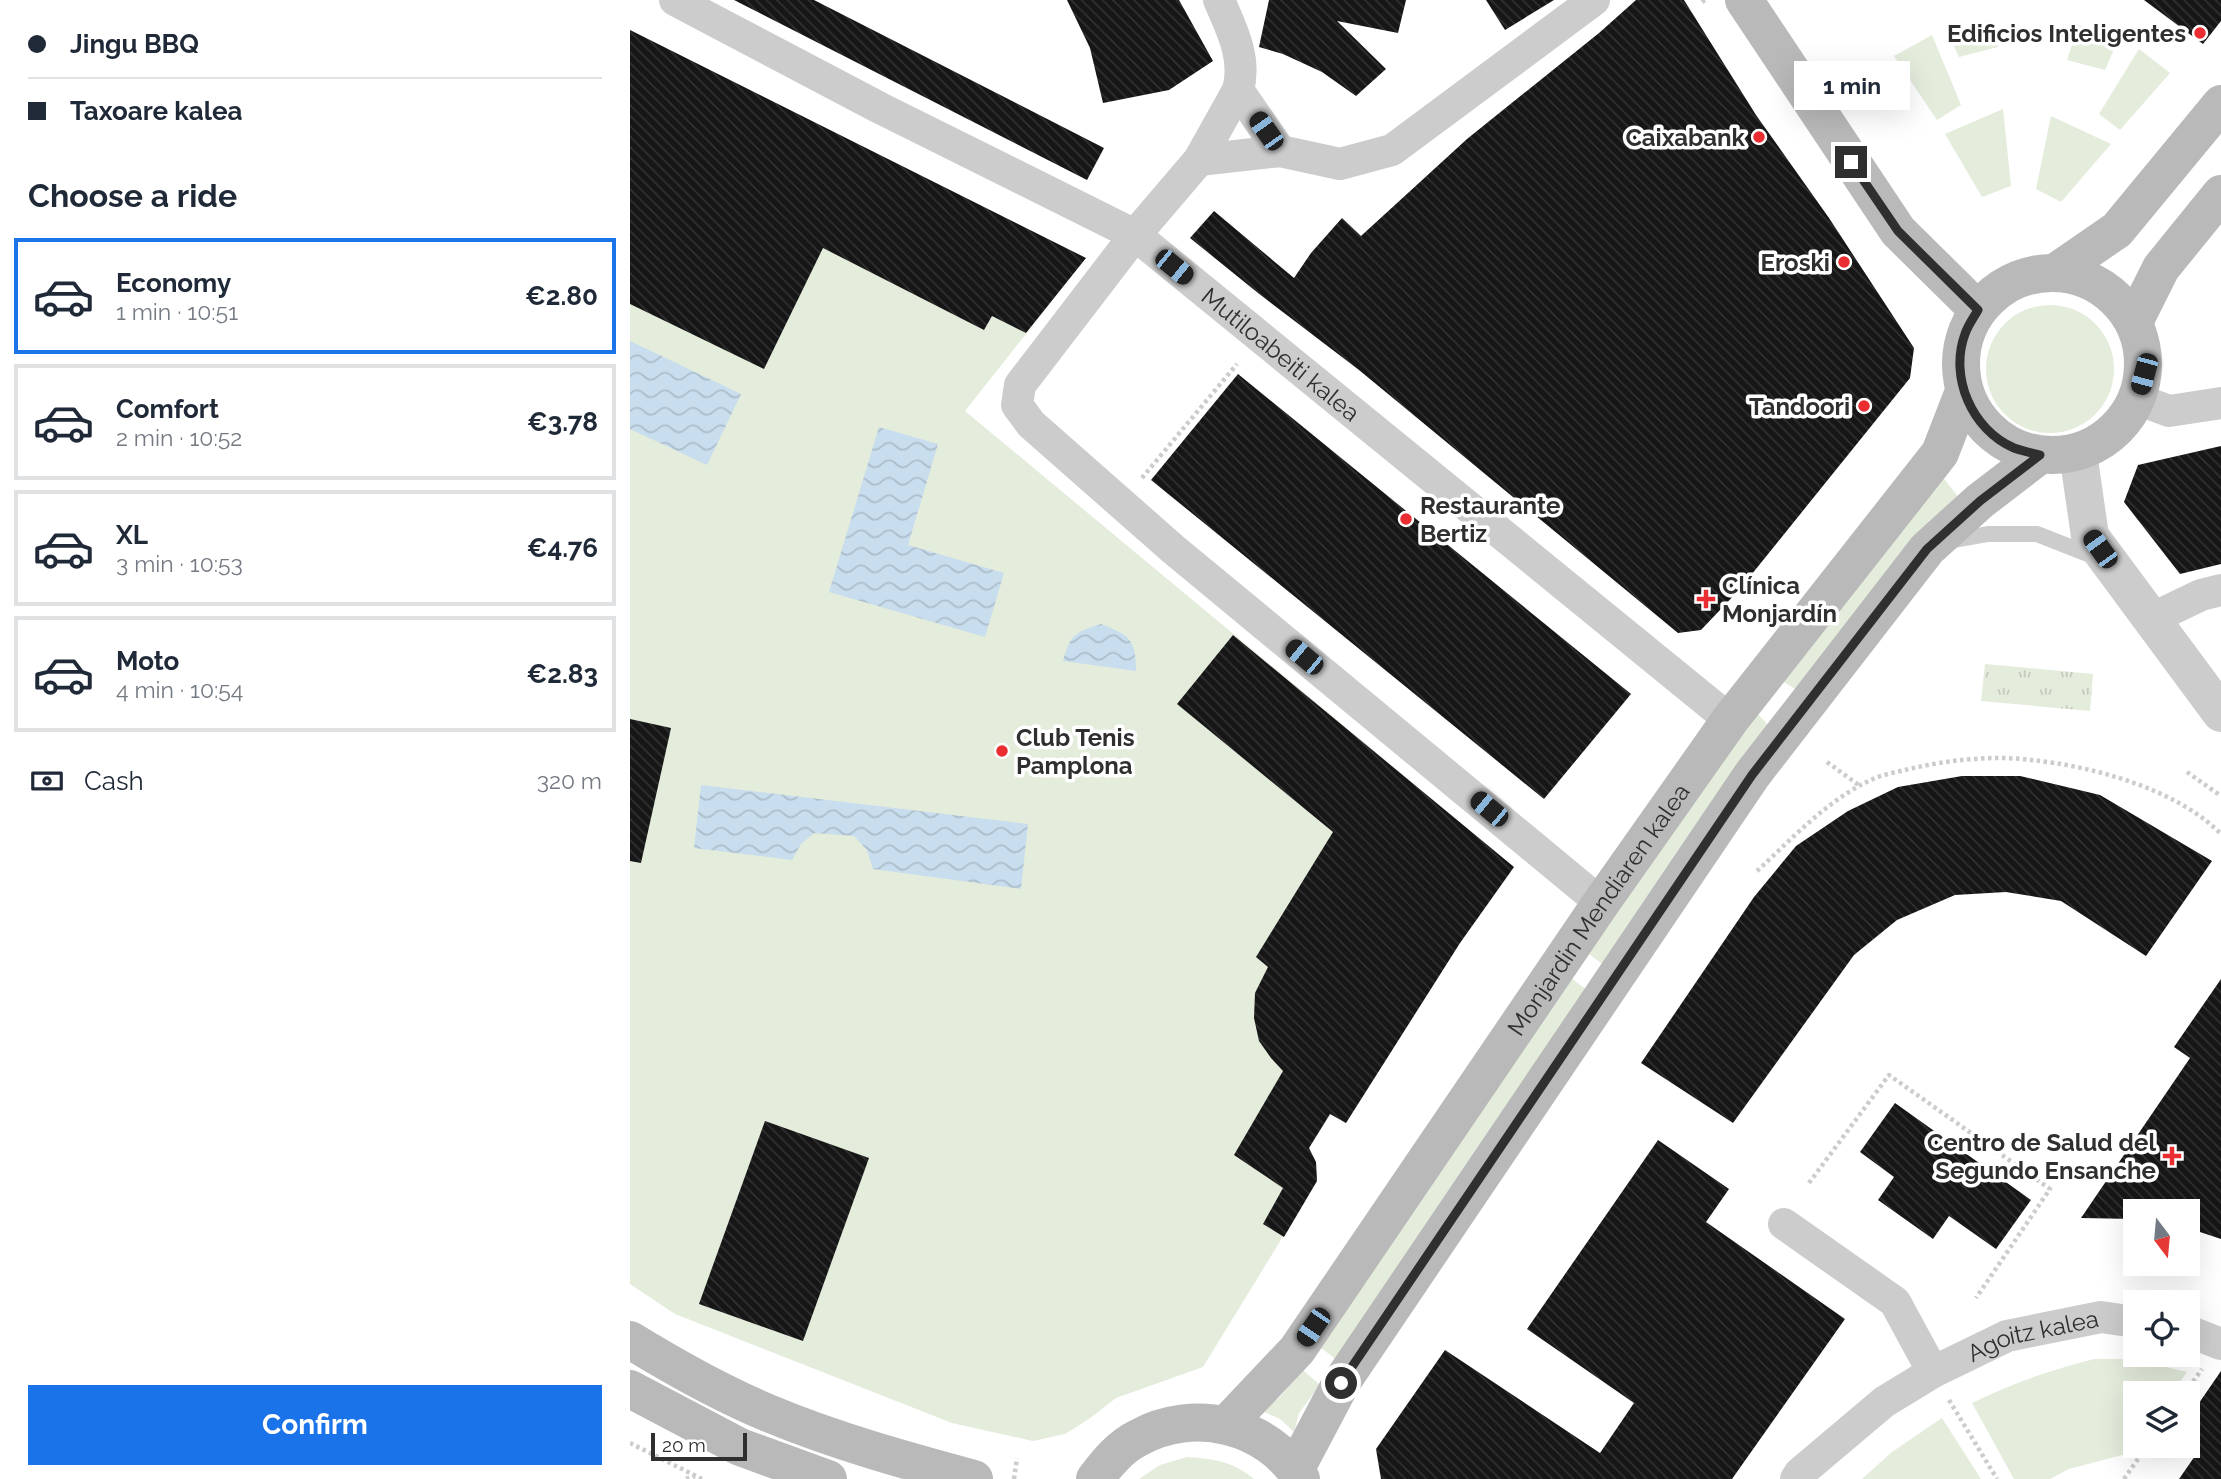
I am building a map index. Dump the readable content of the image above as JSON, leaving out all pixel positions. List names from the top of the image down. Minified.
{"streets":{"main road":["Monjardin Mendiaren kalea"],"street":["Mutiloabeiti kalea","Agoitz kalea"]},"crossings":[["Mutiloabeiti kalea","Monjardin Mendiaren kalea"]],"places":{"other":["Edificios Inteligentes","Caixabank","Eroski","Tandoori","Restaurante Bertiz","Club Tenis Pamplona"],"health":["Clínica Monjardín","Centro de Salud del Segundo Ensanche"]},"scale_bar":"20 m","north":"bottom","page":{"banner":["Jingu BBQ","Taxoare kalea"],"bubble":"1 min","heading":"Choose a ride","list":[{"name":"Economy","note":"1 min · 10:51","value":"€2.80"},{"name":"Comfort","note":"2 min · 10:52","value":"€3.78"},{"name":"XL","note":"3 min · 10:53","value":"€4.76"},{"name":"Moto","note":"4 min · 10:54","value":"€2.83"}],"pay":["Cash","320 m"],"buttons":"Confirm","scale":"20 m"}}
